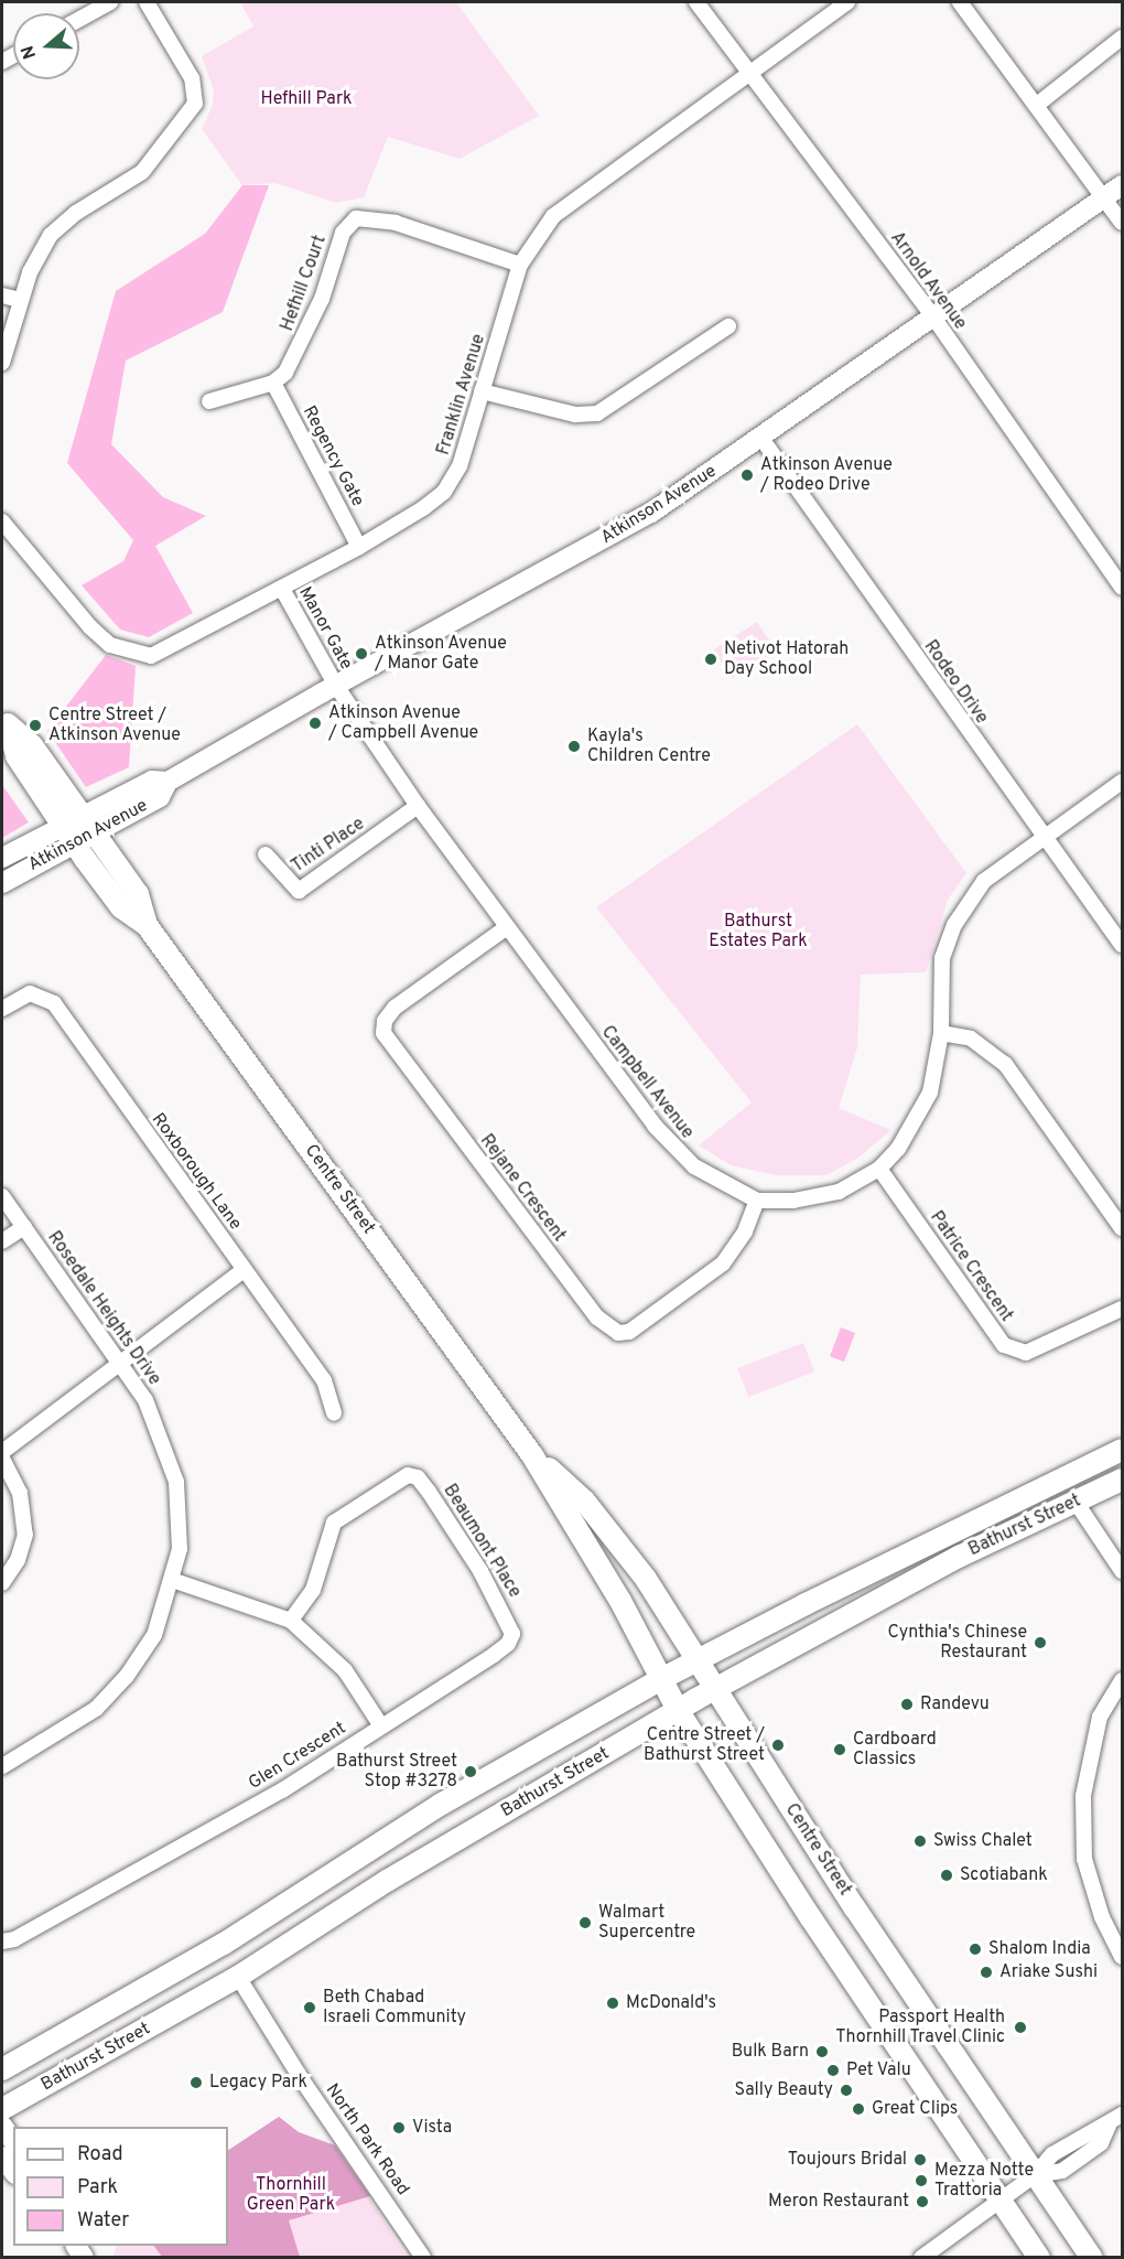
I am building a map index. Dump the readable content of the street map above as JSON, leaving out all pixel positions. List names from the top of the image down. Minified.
{"streets":{"main road":["Centre Street","Bathurst Street"],"street":["Arnold Avenue","Hefhill Court","Franklin Avenue","Regency Gate","Atkinson Avenue","Manor Gate","Rodeo Drive","Tinti Place","Campbell Avenue","Roxborough Lane","Rejane Crescent","Patrice Crescent","Rosedale Heights Drive","Beaumont Place","Glen Crescent","North Park Road"]},"crossings":[["Arnold Avenue","Franklin Avenue"],["Arnold Avenue","Atkinson Avenue"],["Hefhill Court","Franklin Avenue"],["Hefhill Court","Regency Gate"],["Franklin Avenue","Regency Gate"],["Franklin Avenue","Manor Gate"],["Atkinson Avenue","Manor Gate"],["Atkinson Avenue","Rodeo Drive"],["Atkinson Avenue","Campbell Avenue"],["Atkinson Avenue","Centre Street"],["Manor Gate","Campbell Avenue"],["Rodeo Drive","Campbell Avenue"],["Tinti Place","Campbell Avenue"],["Campbell Avenue","Rejane Crescent"],["Campbell Avenue","Patrice Crescent"],["Centre Street","Bathurst Street"],["Bathurst Street","North Park Road"],["Beaumont Place","Glen Crescent"]],"parks":["Hefhill Park","Bathurst Estates Park","Thornhill Green Park"],"places":["Atkinson Avenue / Rodeo Drive","Atkinson Avenue / Manor Gate","Netivot Hatorah Day School","Atkinson Avenue / Campbell Avenue","Centre Street / Atkinson Avenue","Kayla's Children Centre","Cynthia's Chinese Restaurant","Randevu","Centre Street / Bathurst Street","Cardboard Classics","Bathurst Street Stop #3278","Swiss Chalet","Scotiabank","Walmart Supercentre","Shalom India","Ariake Sushi","McDonald's","Beth Chabad Israeli Community","Passport Health Thornhill Travel Clinic","Bulk Barn","Pet Valu","Legacy Park","Sally Beauty","Great Clips","Vista","Toujours Bridal","Mezza Notte Trattoria","Meron Restaurant"],"legend":["Road","Park","Water"],"north":"left"}
